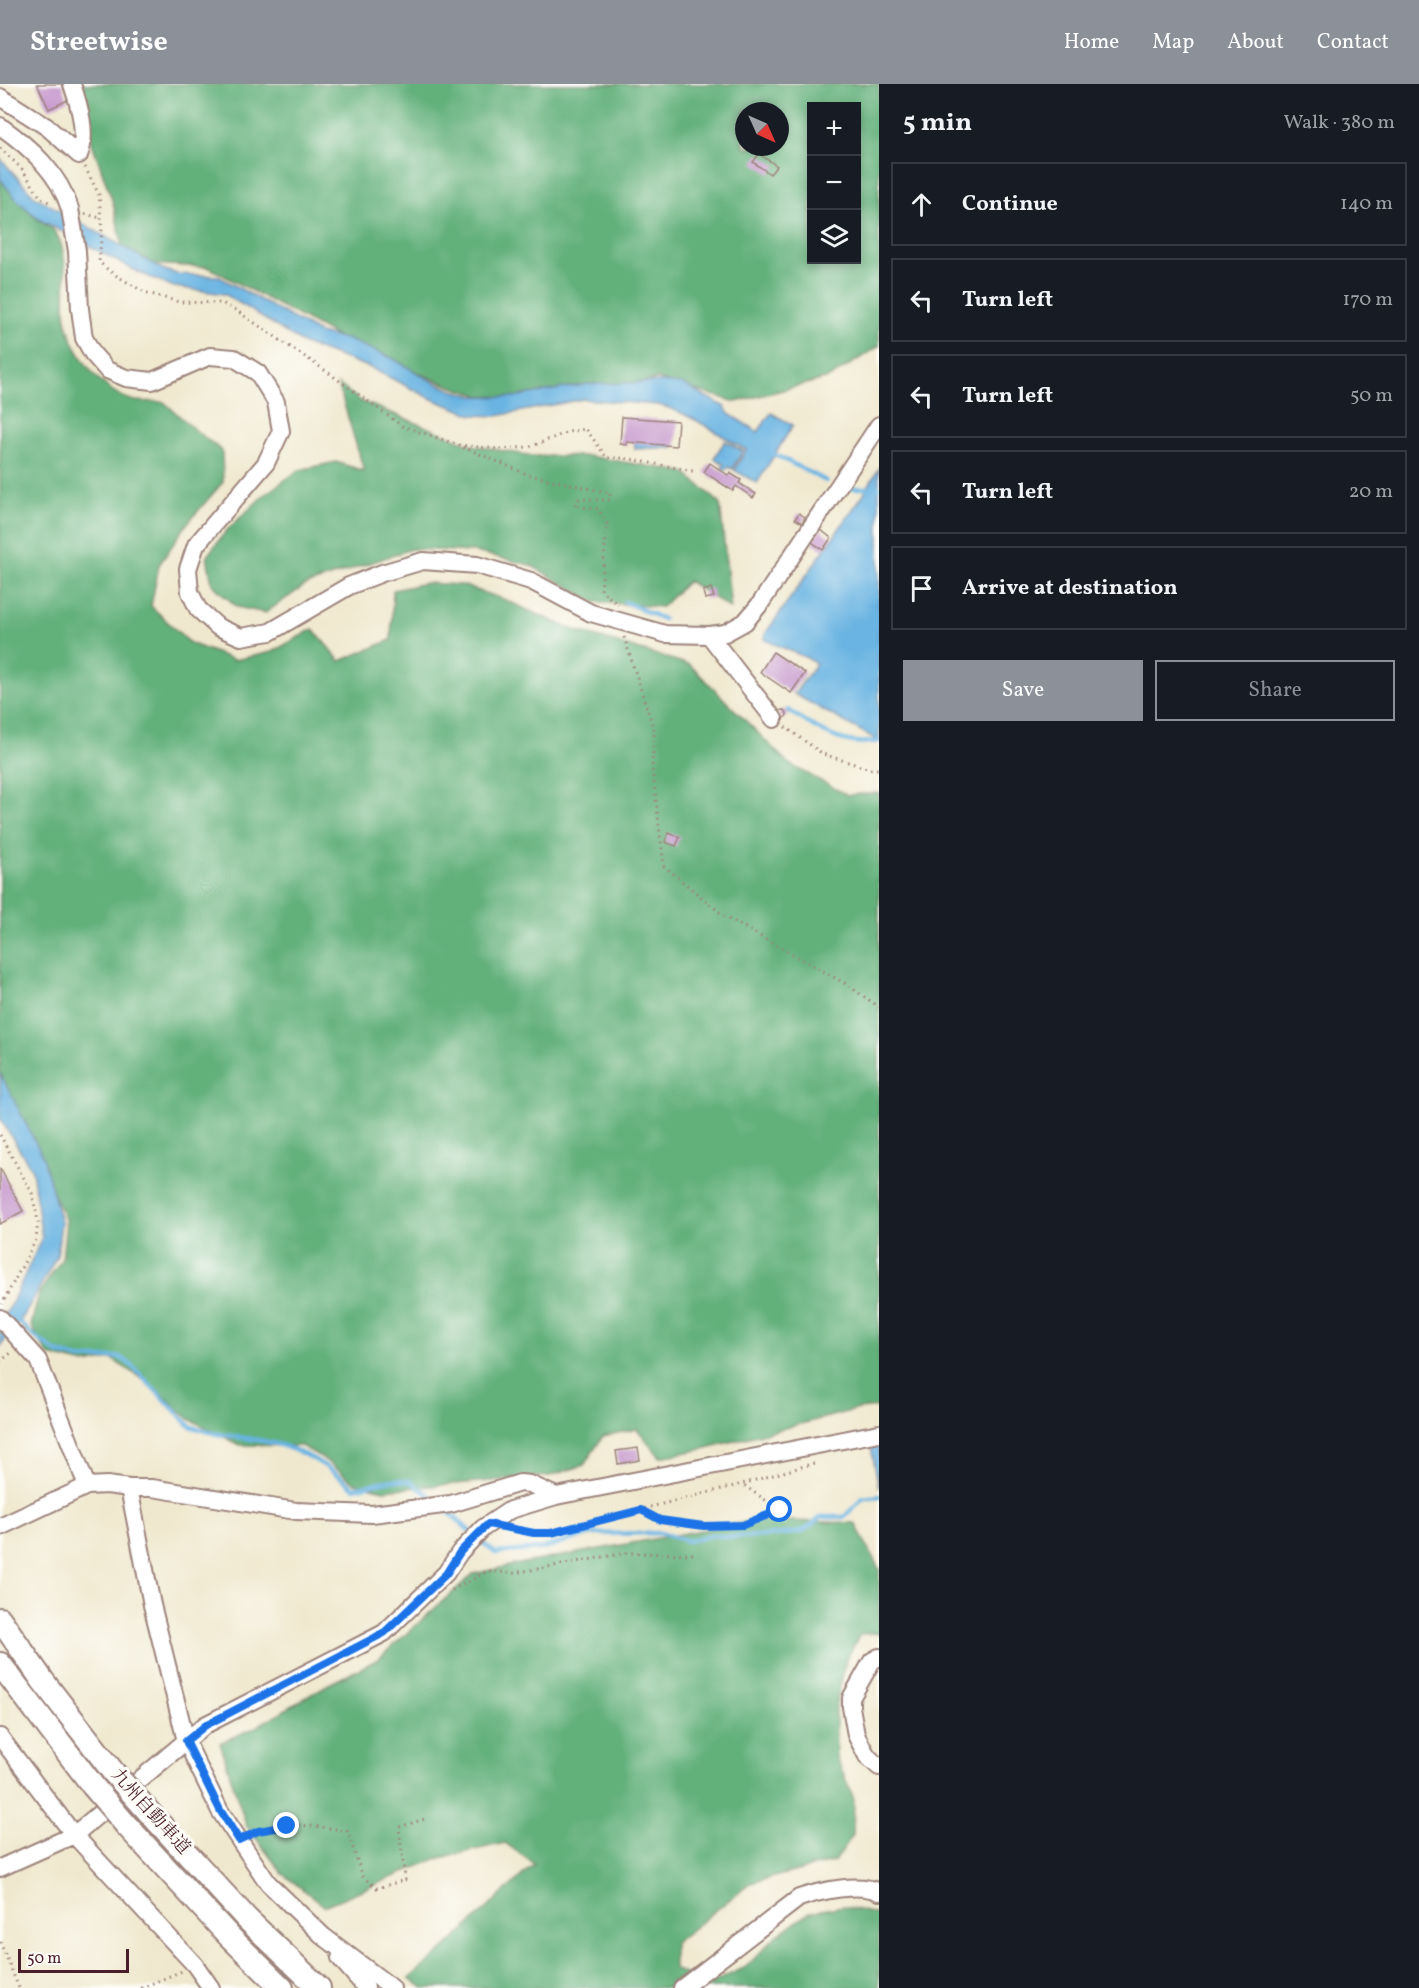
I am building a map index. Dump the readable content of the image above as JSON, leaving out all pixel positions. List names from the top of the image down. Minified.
{"streets":{"highway":["九州自動車道"]},"scale_bar":"50 m","north":"bottom right","page":{"header":"Streetwise","nav":["Home","Map","About","Contact"],"heading":["5 min","Walk · 380 m"],"map_buttons":["+","−"],"list":[["Continue","140 m"],["Turn left","170 m"],["Turn left","50 m"],["Turn left","20 m"],"Arrive at destination"],"buttons":["Save","Share"],"scale":"50 m"}}
